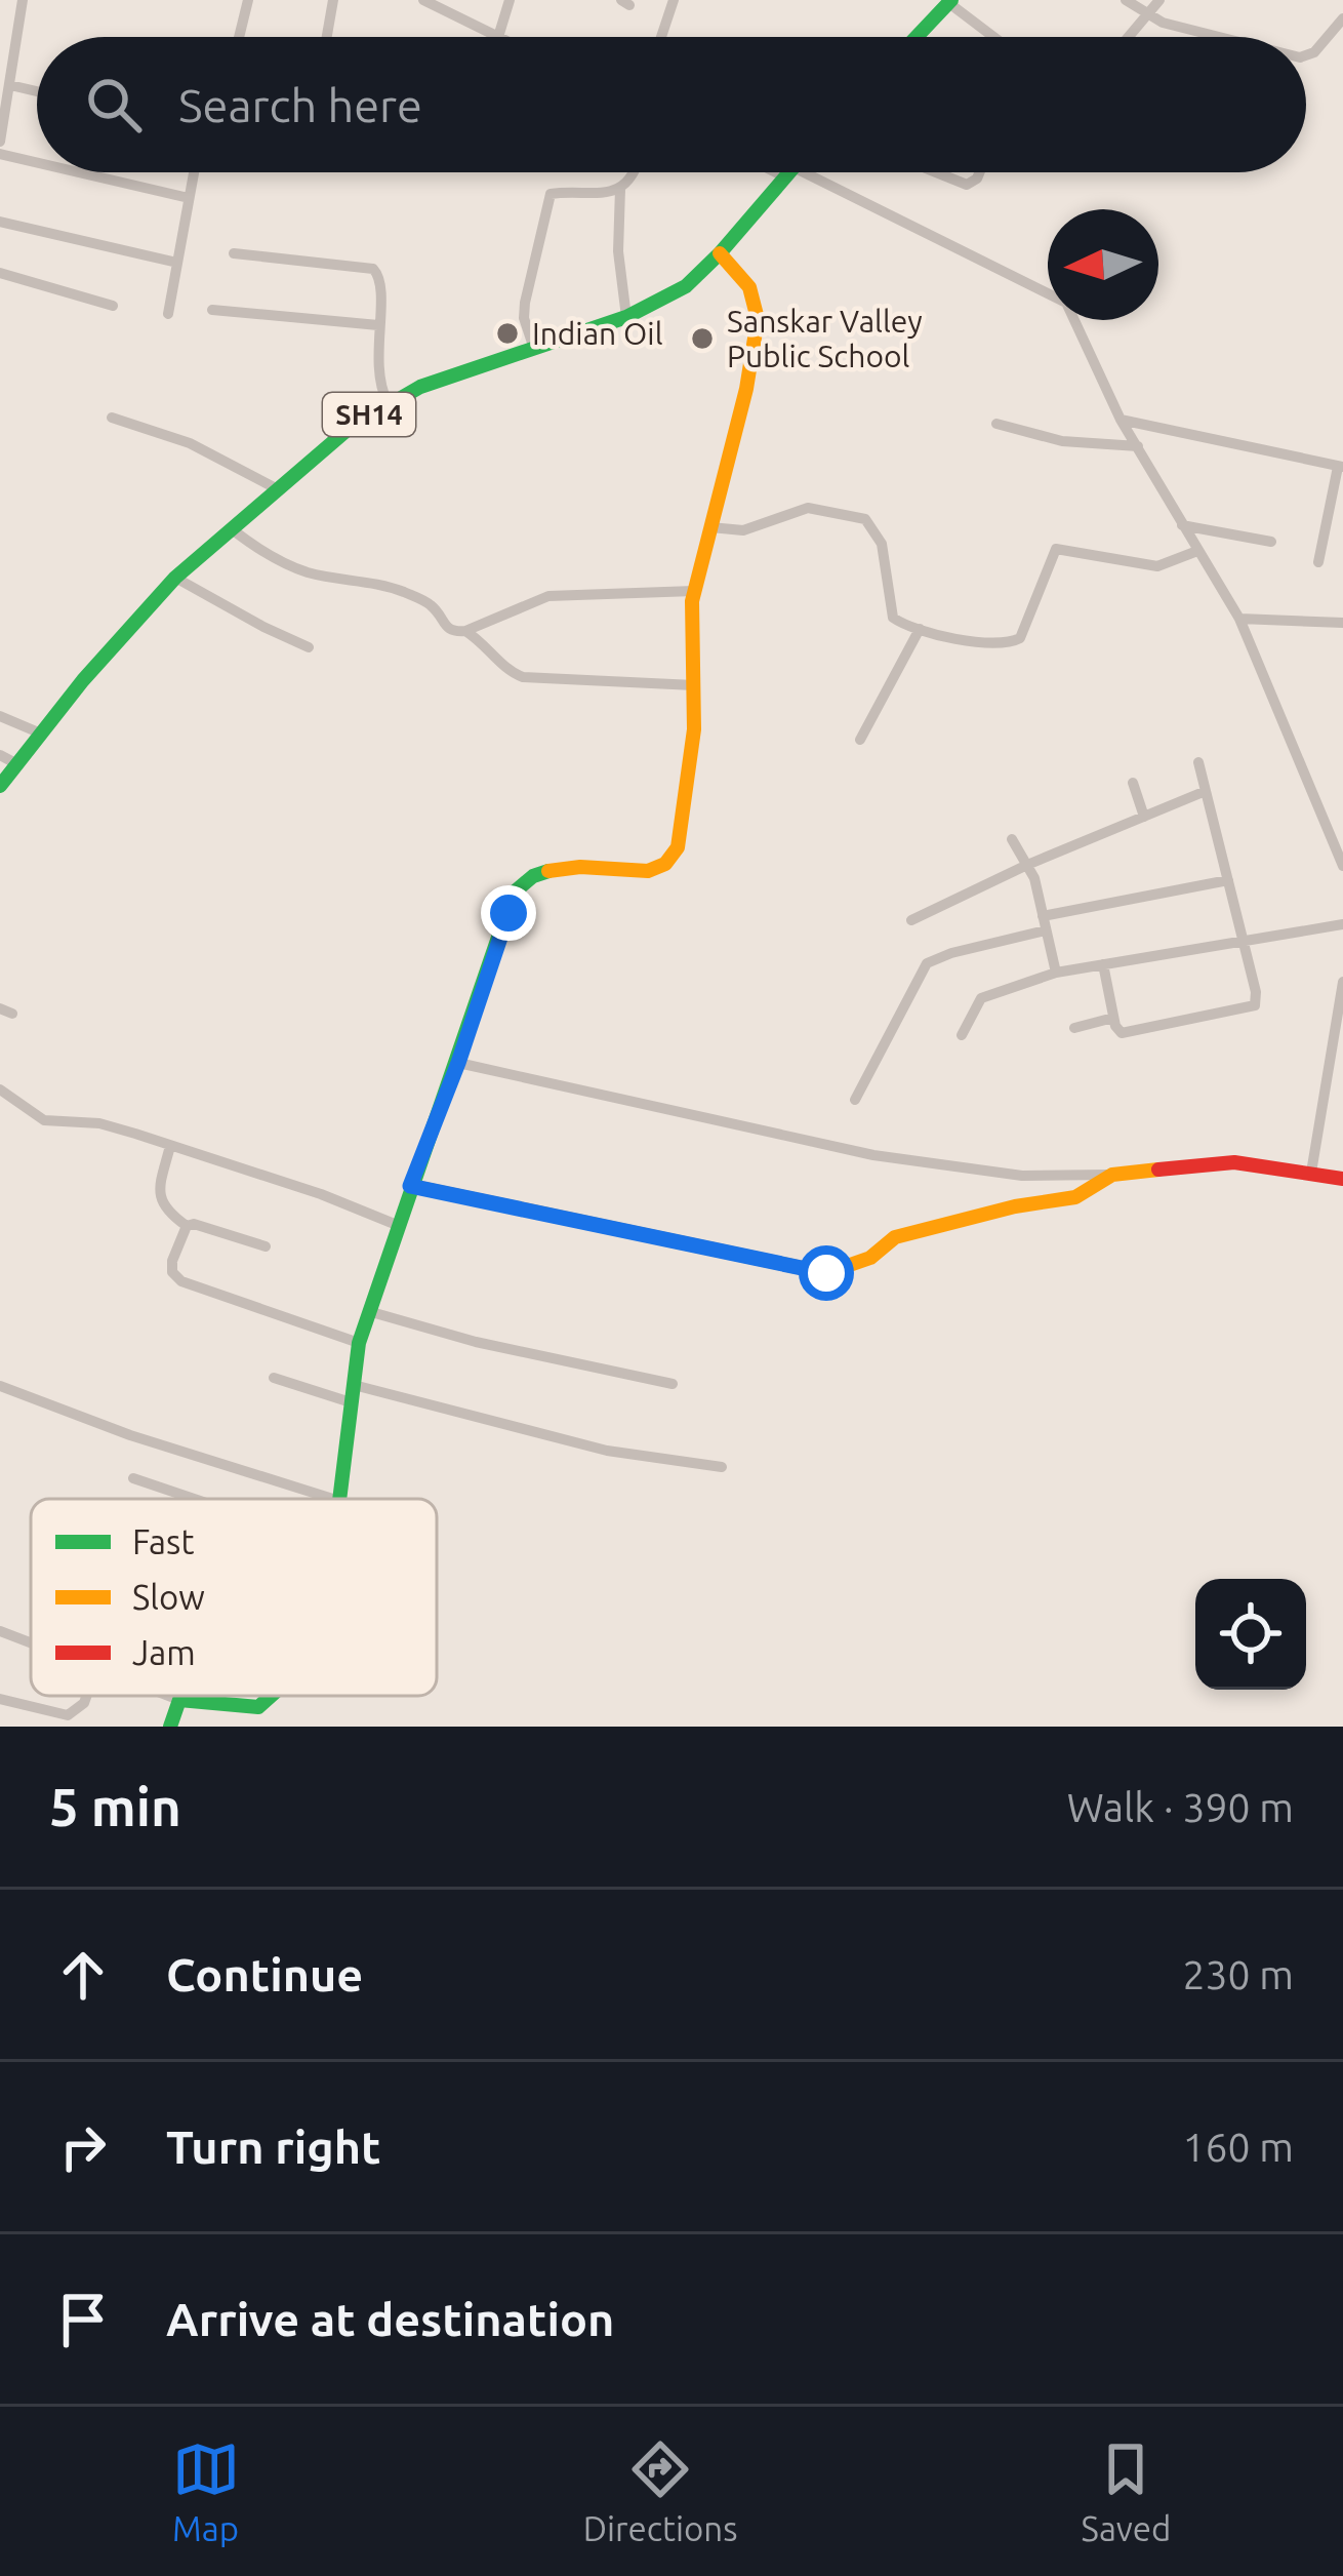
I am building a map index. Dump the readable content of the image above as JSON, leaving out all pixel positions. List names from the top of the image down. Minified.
{"streets":{"street":["SH14"]},"places":["Indian Oil","Sanskar Valley Public School"],"legend":["Fast","Slow","Jam"],"north":"left","page":{"search":"Search here","heading":["5 min","Walk · 390 m"],"list":[["Continue","230 m"],["Turn right","160 m"],"Arrive at destination"],"nav":["Map","Directions","Saved"]}}
